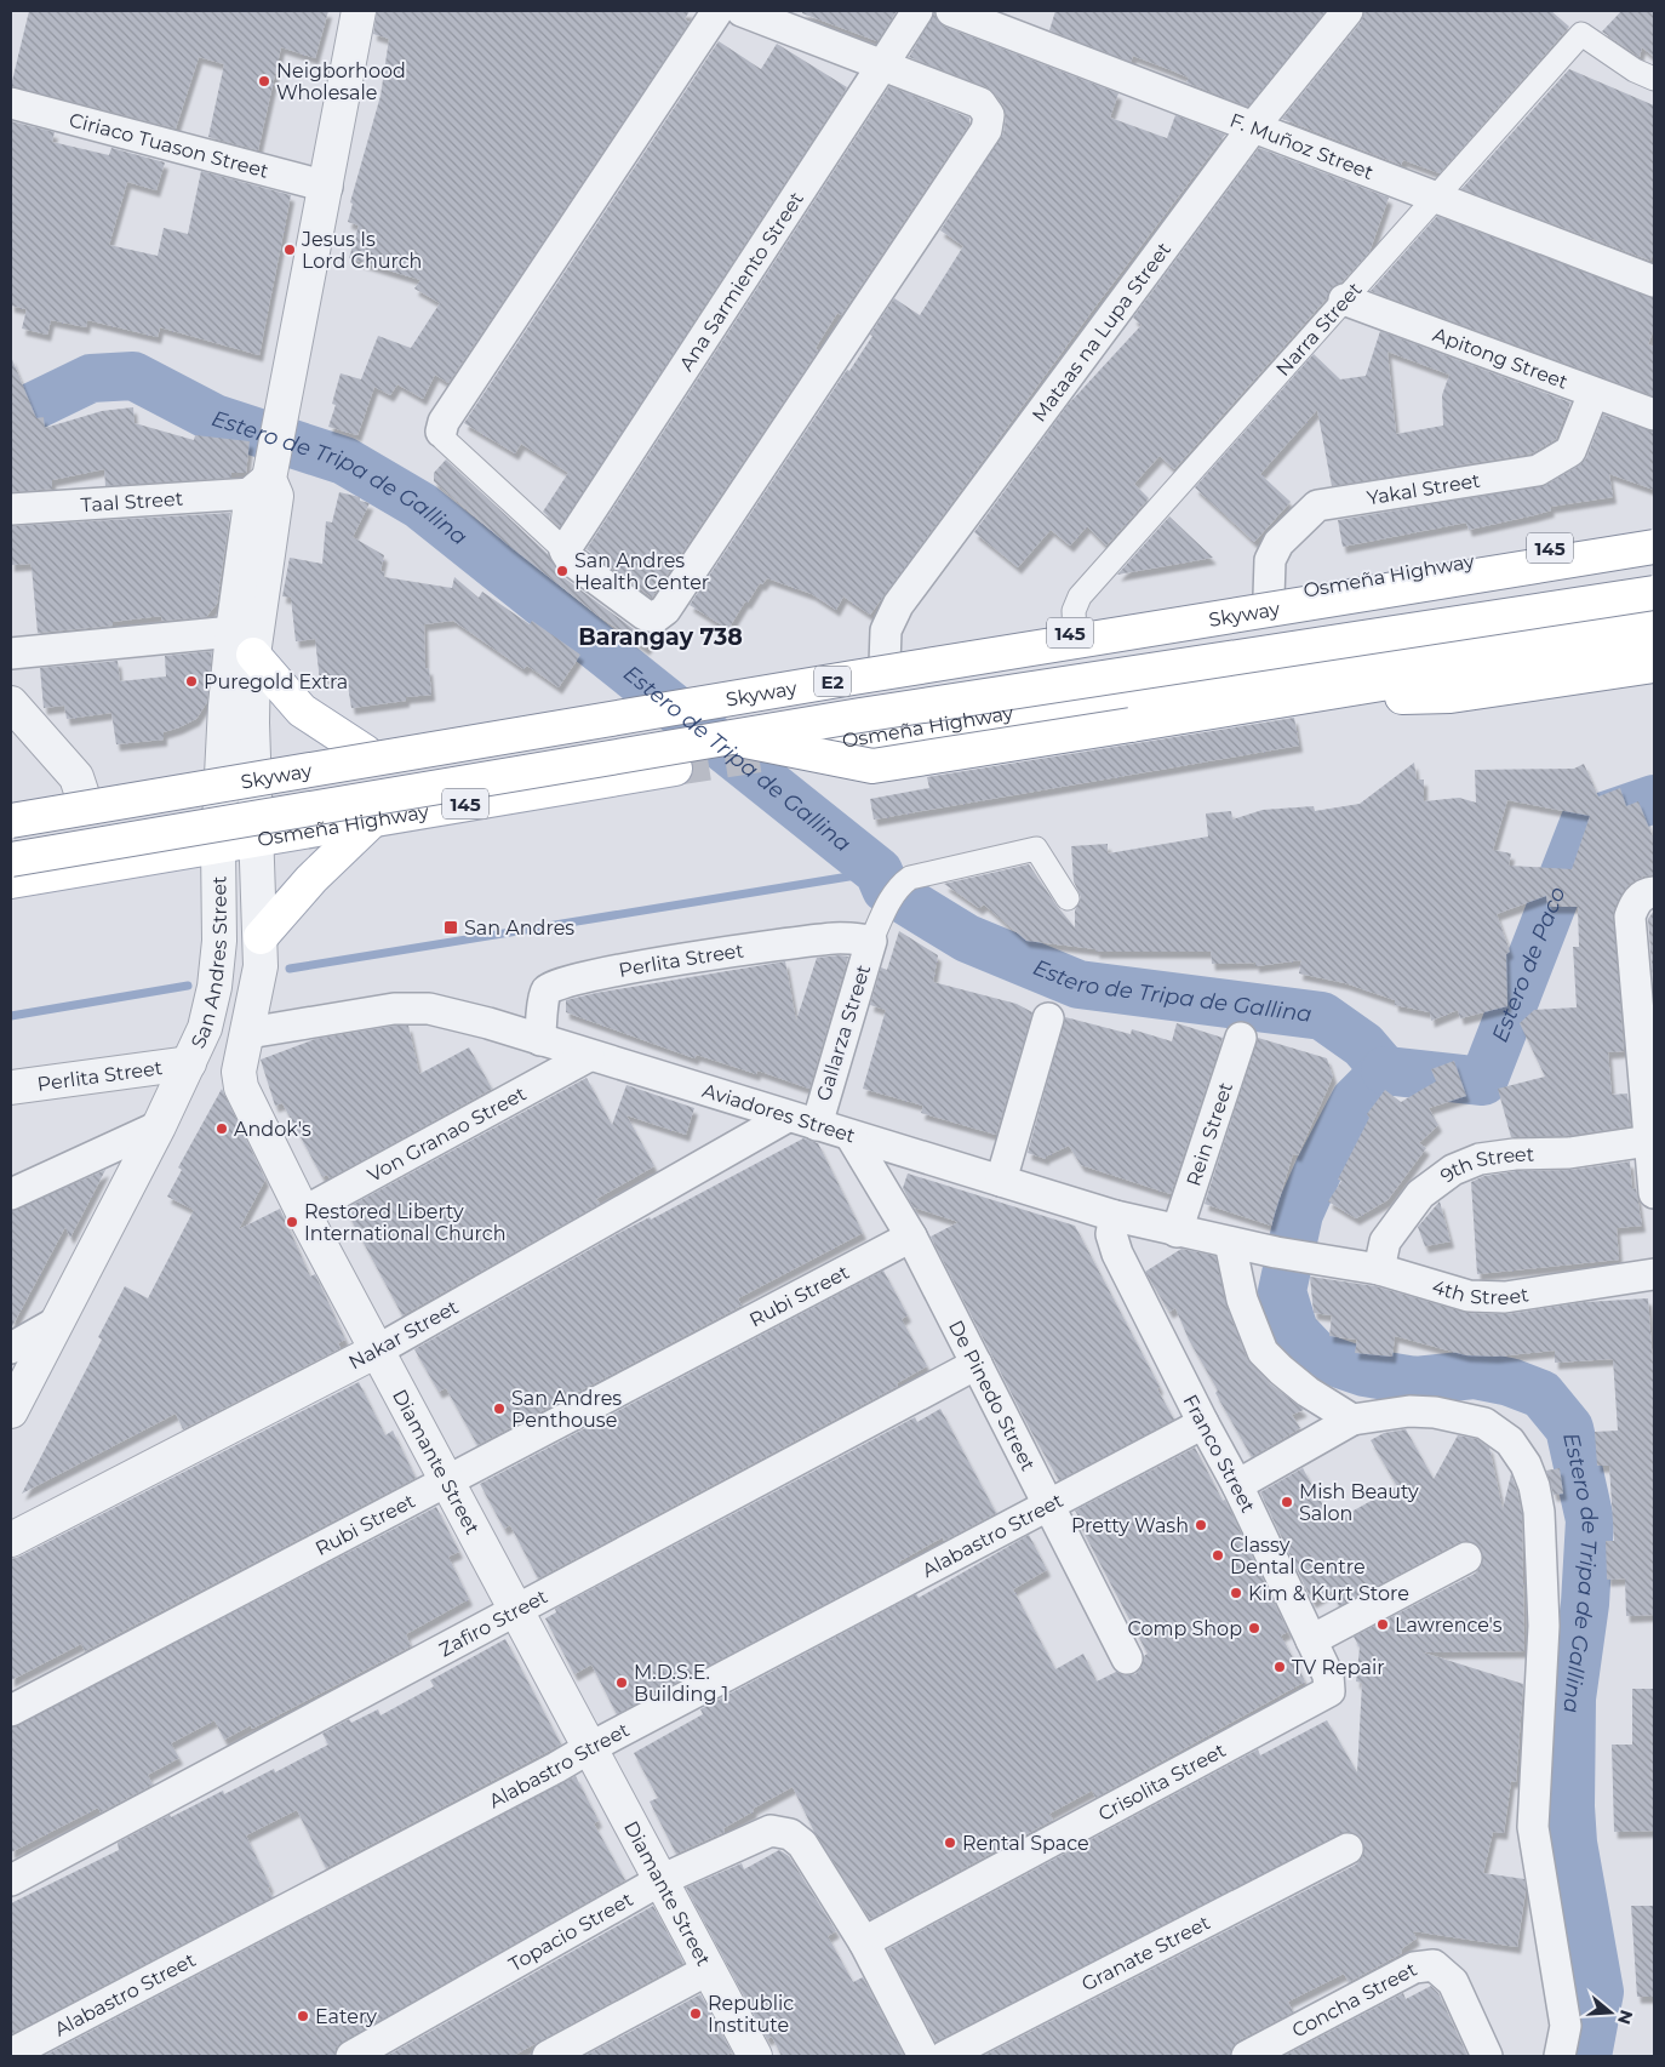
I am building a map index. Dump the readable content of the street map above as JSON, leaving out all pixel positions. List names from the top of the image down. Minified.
{"streets":{"main road":["145","Osmeña Highway","Skyway","E2"],"street":["Ciriaco Tuason Street","F. Muñoz Street","Ana Sarmiento Street","Narra Street","Mataas na Lupa Street","Apitong Street","Yakal Street","Taal Street","Perlita Street","San Andres Street","Gallarza Street","Aviadores Street","Von Granao Street","Rein Street","9th Street","4th Street","Rubi Street","Nakar Street","De Pinedo Street","Franco Street","Diamante Street","Alabastro Street","Zafiro Street","Crisolita Street","Topacio Street","Granate Street","Concha Street"]},"crossings":[["Ciriaco Tuason Street","San Andres Street"],["F. Muñoz Street","Narra Street"],["F. Muñoz Street","Mataas na Lupa Street"],["Narra Street","Apitong Street"],["Narra Street","Osmeña Highway"],["Mataas na Lupa Street","Osmeña Highway"],["Apitong Street","Yakal Street"],["Yakal Street","Osmeña Highway"],["Taal Street","San Andres Street"],["Osmeña Highway","San Andres Street"],["Osmeña Highway","Diamante Street"],["Perlita Street","San Andres Street"],["Perlita Street","Gallarza Street"],["Perlita Street","Aviadores Street"],["San Andres Street","Diamante Street"],["Gallarza Street","Aviadores Street"],["Gallarza Street","Nakar Street"],["Aviadores Street","Von Granao Street"],["Aviadores Street","Rein Street"],["Aviadores Street","4th Street"],["Aviadores Street","Nakar Street"],["Aviadores Street","De Pinedo Street"],["Aviadores Street","Franco Street"],["Aviadores Street","Diamante Street"],["Von Granao Street","Diamante Street"],["9th Street","4th Street"],["Rubi Street","De Pinedo Street"],["Rubi Street","Diamante Street"],["Nakar Street","Diamante Street"],["De Pinedo Street","Alabastro Street"],["De Pinedo Street","Zafiro Street"],["Franco Street","Alabastro Street"],["Franco Street","Crisolita Street"],["Diamante Street","Alabastro Street"],["Diamante Street","Zafiro Street"],["Diamante Street","Topacio Street"],["Crisolita Street","Topacio Street"]],"districts":["Barangay 738"],"water":["Estero de Tripa de Gallina","Estero de Paco"],"places":{"other":["Neigborhood Wholesale","Jesus Is Lord Church","San Andres Health Center","Puregold Extra","Andok's","Restored Liberty International Church","San Andres Penthouse","Mish Beauty Salon","Pretty Wash","Classy Dental Centre","Kim & Kurt Store","Lawrence's","Comp Shop","TV Repair","M.D.S.E. Building 1","Rental Space","Republic Institute","Eatery"],"transit":["San Andres"]},"north":"right"}
